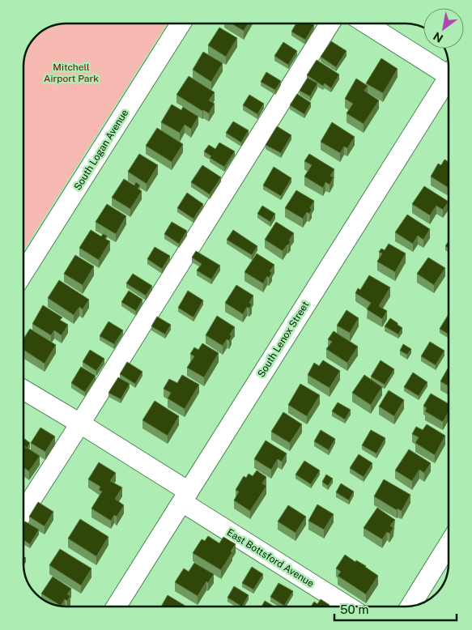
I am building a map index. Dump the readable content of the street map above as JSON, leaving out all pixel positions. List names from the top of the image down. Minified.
{"streets":{"street":["South Logan Avenue","South Lenox Street","East Bottsford Avenue"]},"crossings":[["South Lenox Street","East Bottsford Avenue"]],"parks":["Mitchell Airport Park"],"scale_bar":"50 m","north":"bottom left"}
